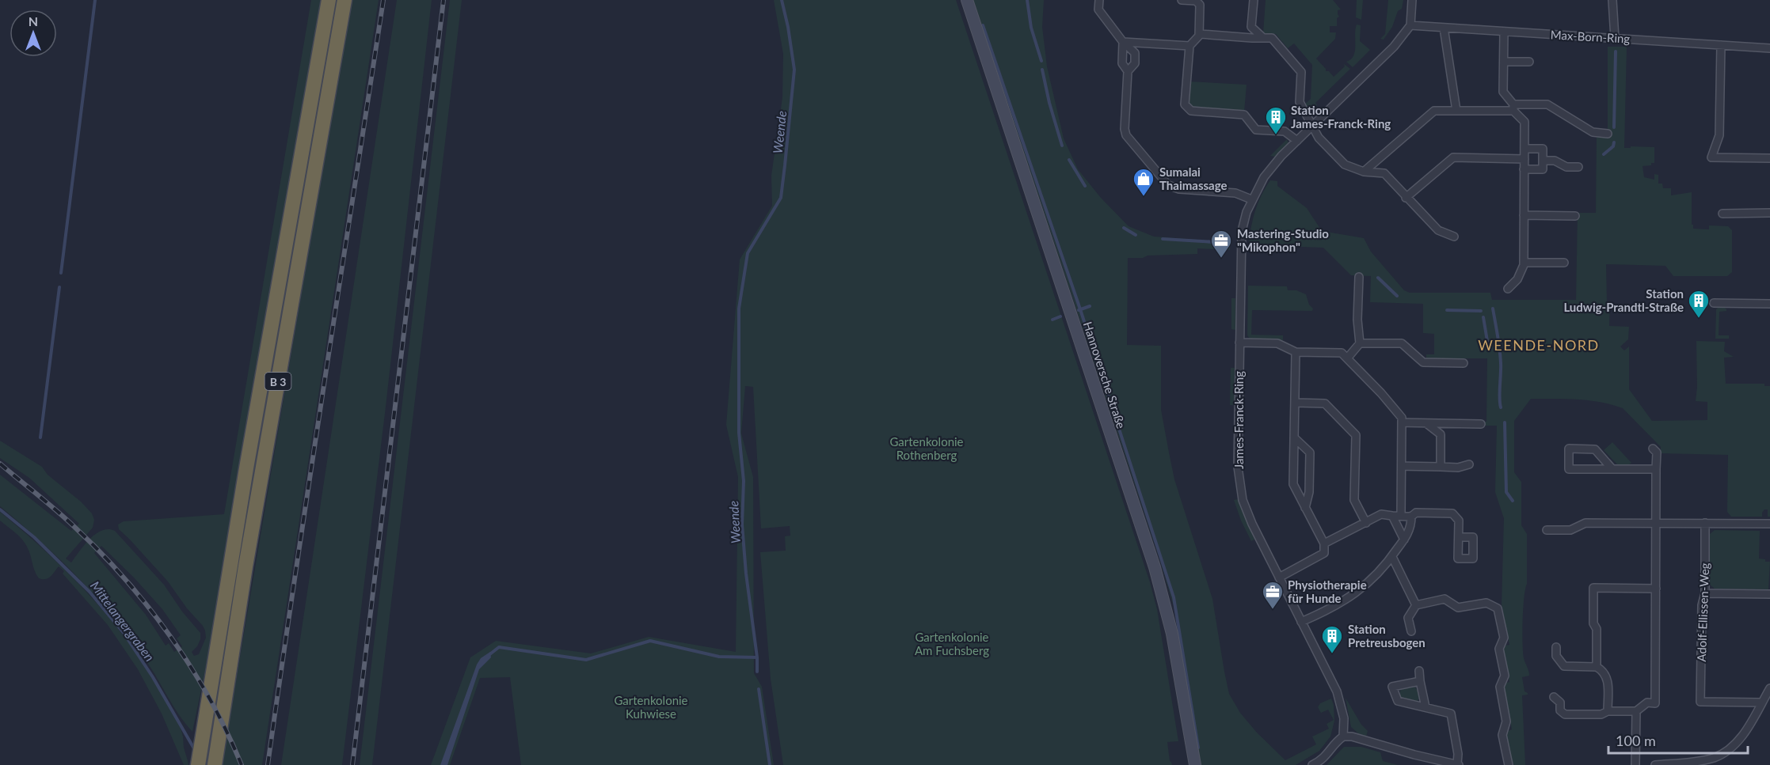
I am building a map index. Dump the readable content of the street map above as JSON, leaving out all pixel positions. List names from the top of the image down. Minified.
{"streets":{"highway":["B 3"],"street":["Max-Born-Ring","Hannoversche Straße","James-Franck-Ring","Adolf-Ellissen-Weg"]},"crossings":[["Max-Born-Ring","James-Franck-Ring"]],"districts":["WEENDE-NORD"],"water":["Weende","Mittelangergraben"],"parks":["Gartenkolonie Rothenberg","Gartenkolonie Am Fuchsberg","Gartenkolonie Kuhwiese"],"places":{"building":["Station James-Franck-Ring","Station Ludwig-Prandtl-Straße","Station Pretreusbogen"],"shop":["Sumalai Thaimassage"],"office":["Mastering-Studio \"Mikophon\"","Physiotherapie für Hunde"]},"scale_bar":"100 m","north":"top"}
